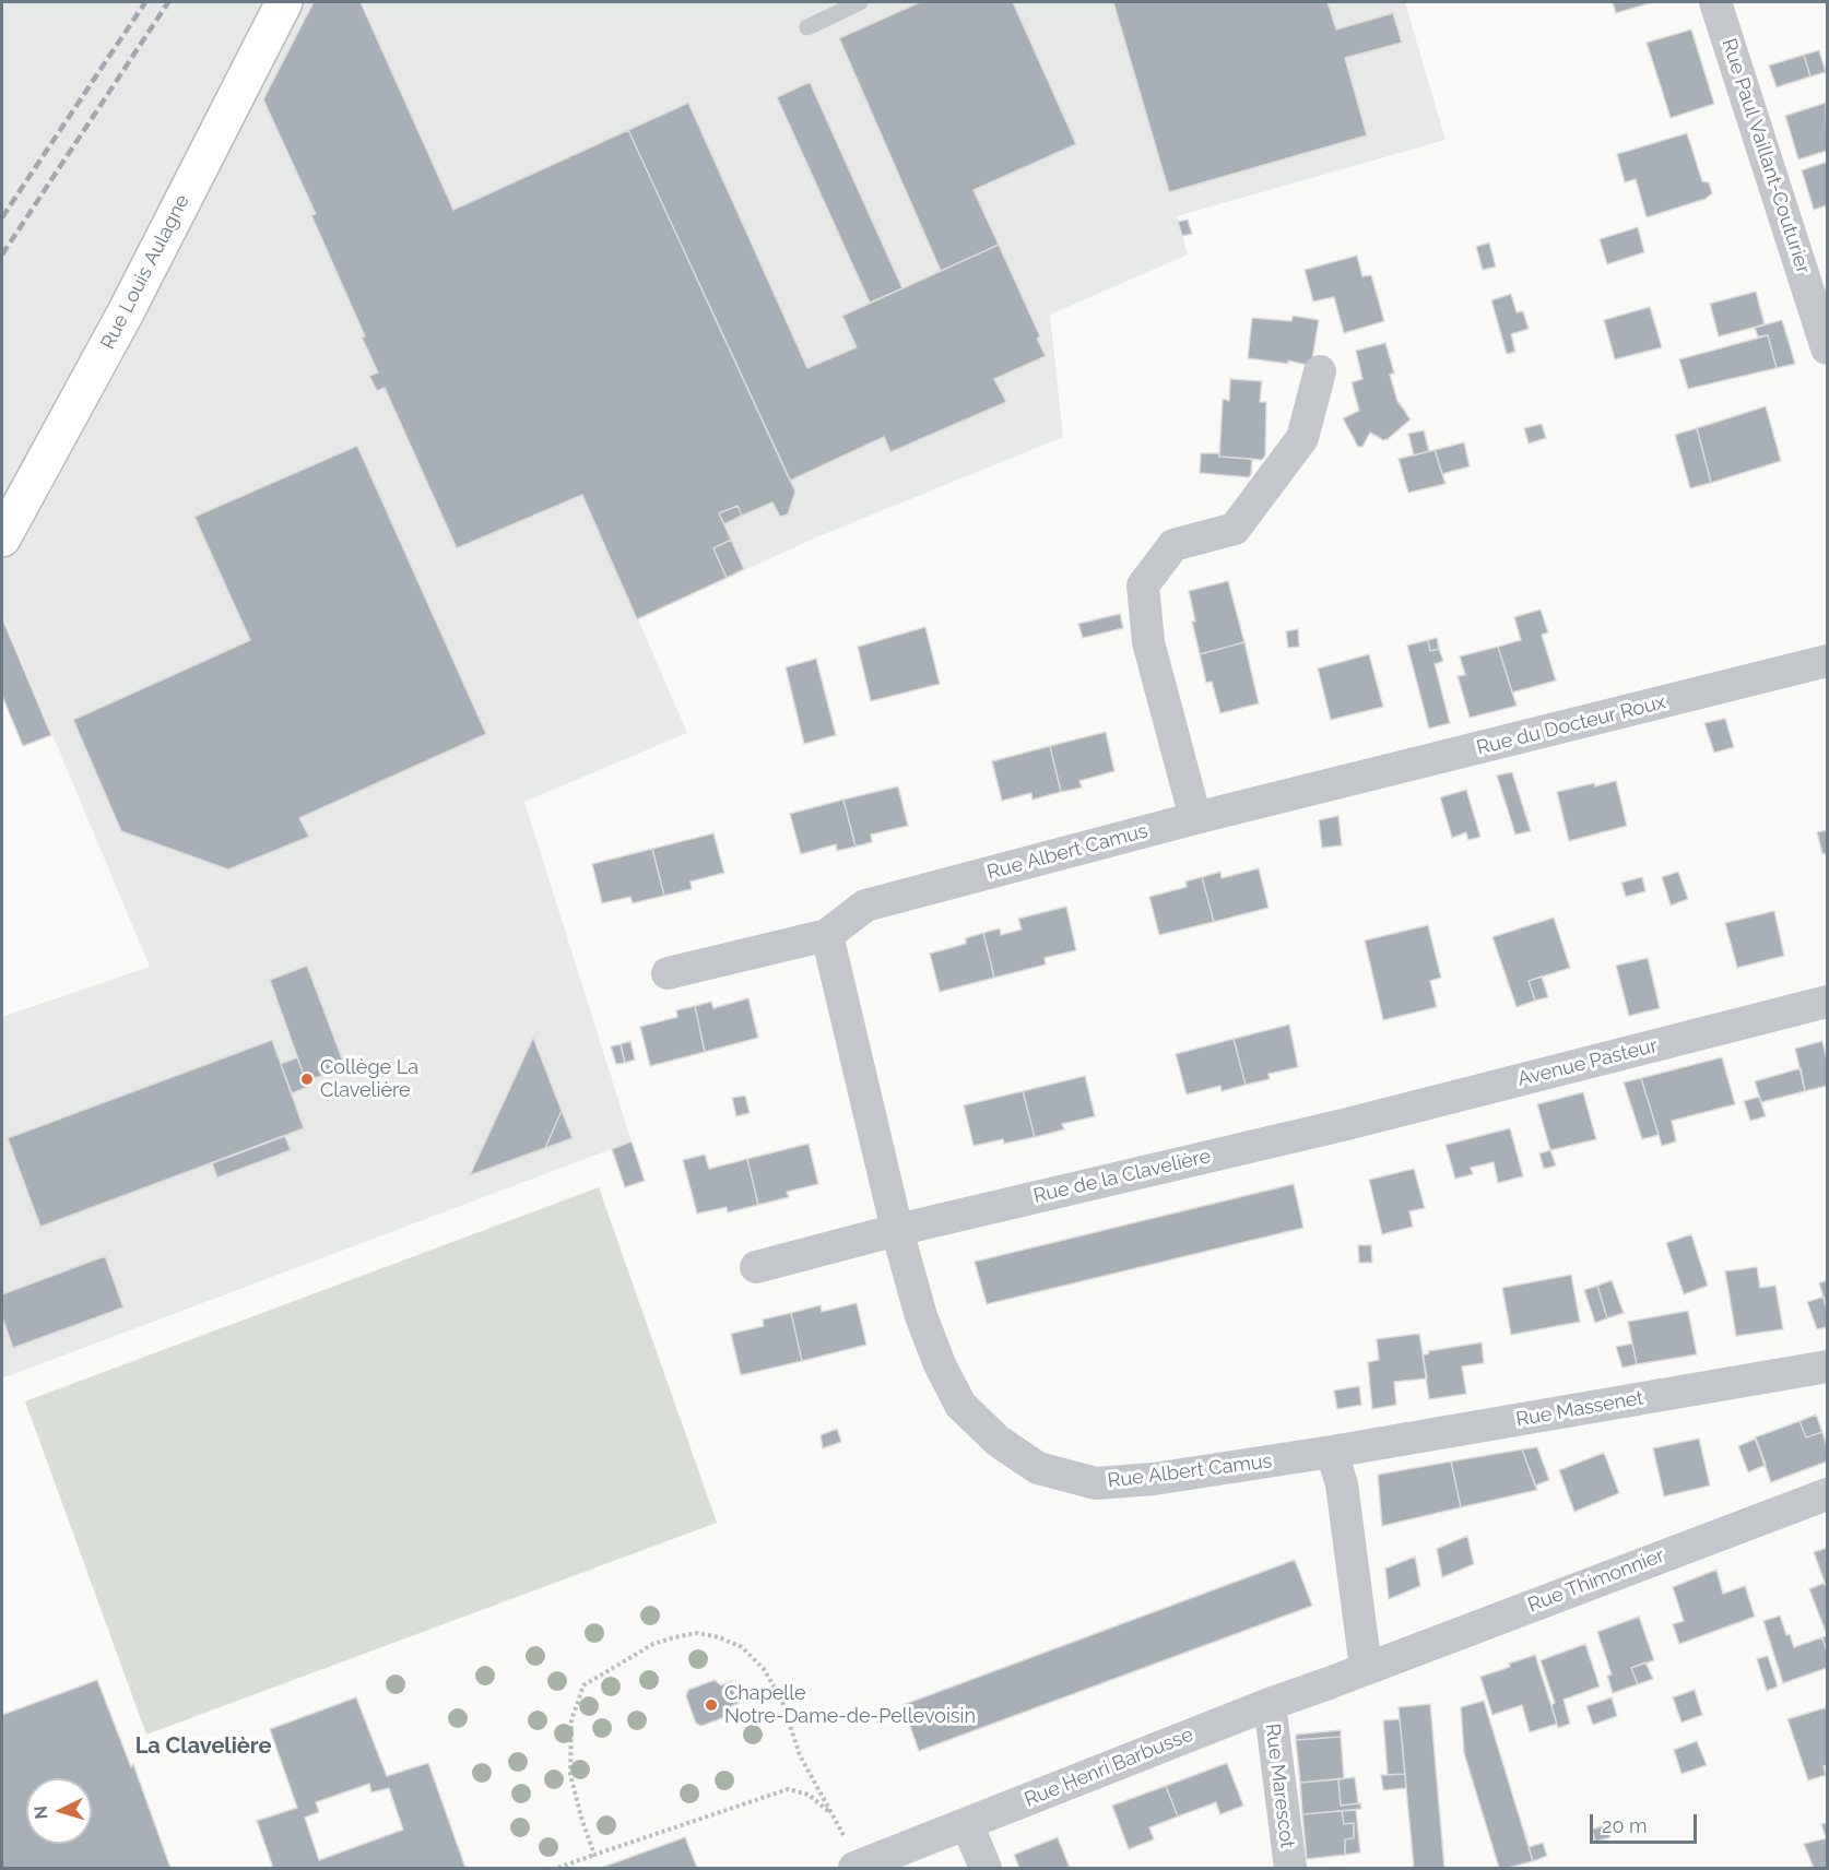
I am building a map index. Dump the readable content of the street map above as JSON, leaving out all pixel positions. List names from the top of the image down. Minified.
{"streets":{"street":["Rue Paul Vaillant-Couturier","Rue Louis Aulagne","Rue du Docteur Roux","Rue Albert Camus","Avenue Pasteur","Rue de la Clavelière","Rue Massenet","Rue Thimonnier","Rue Henri Barbusse","Rue Marescot"]},"crossings":[["Rue du Docteur Roux","Rue Albert Camus"],["Rue Albert Camus","Rue de la Clavelière"],["Rue Albert Camus","Rue Massenet"],["Avenue Pasteur","Rue de la Clavelière"],["Rue Thimonnier","Rue Henri Barbusse"],["Rue Henri Barbusse","Rue Marescot"]],"districts":["La Clavelière"],"places":["Collège La Clavelière","Chapelle Notre-Dame-de-Pellevoisin"],"scale_bar":"20 m","north":"left"}
